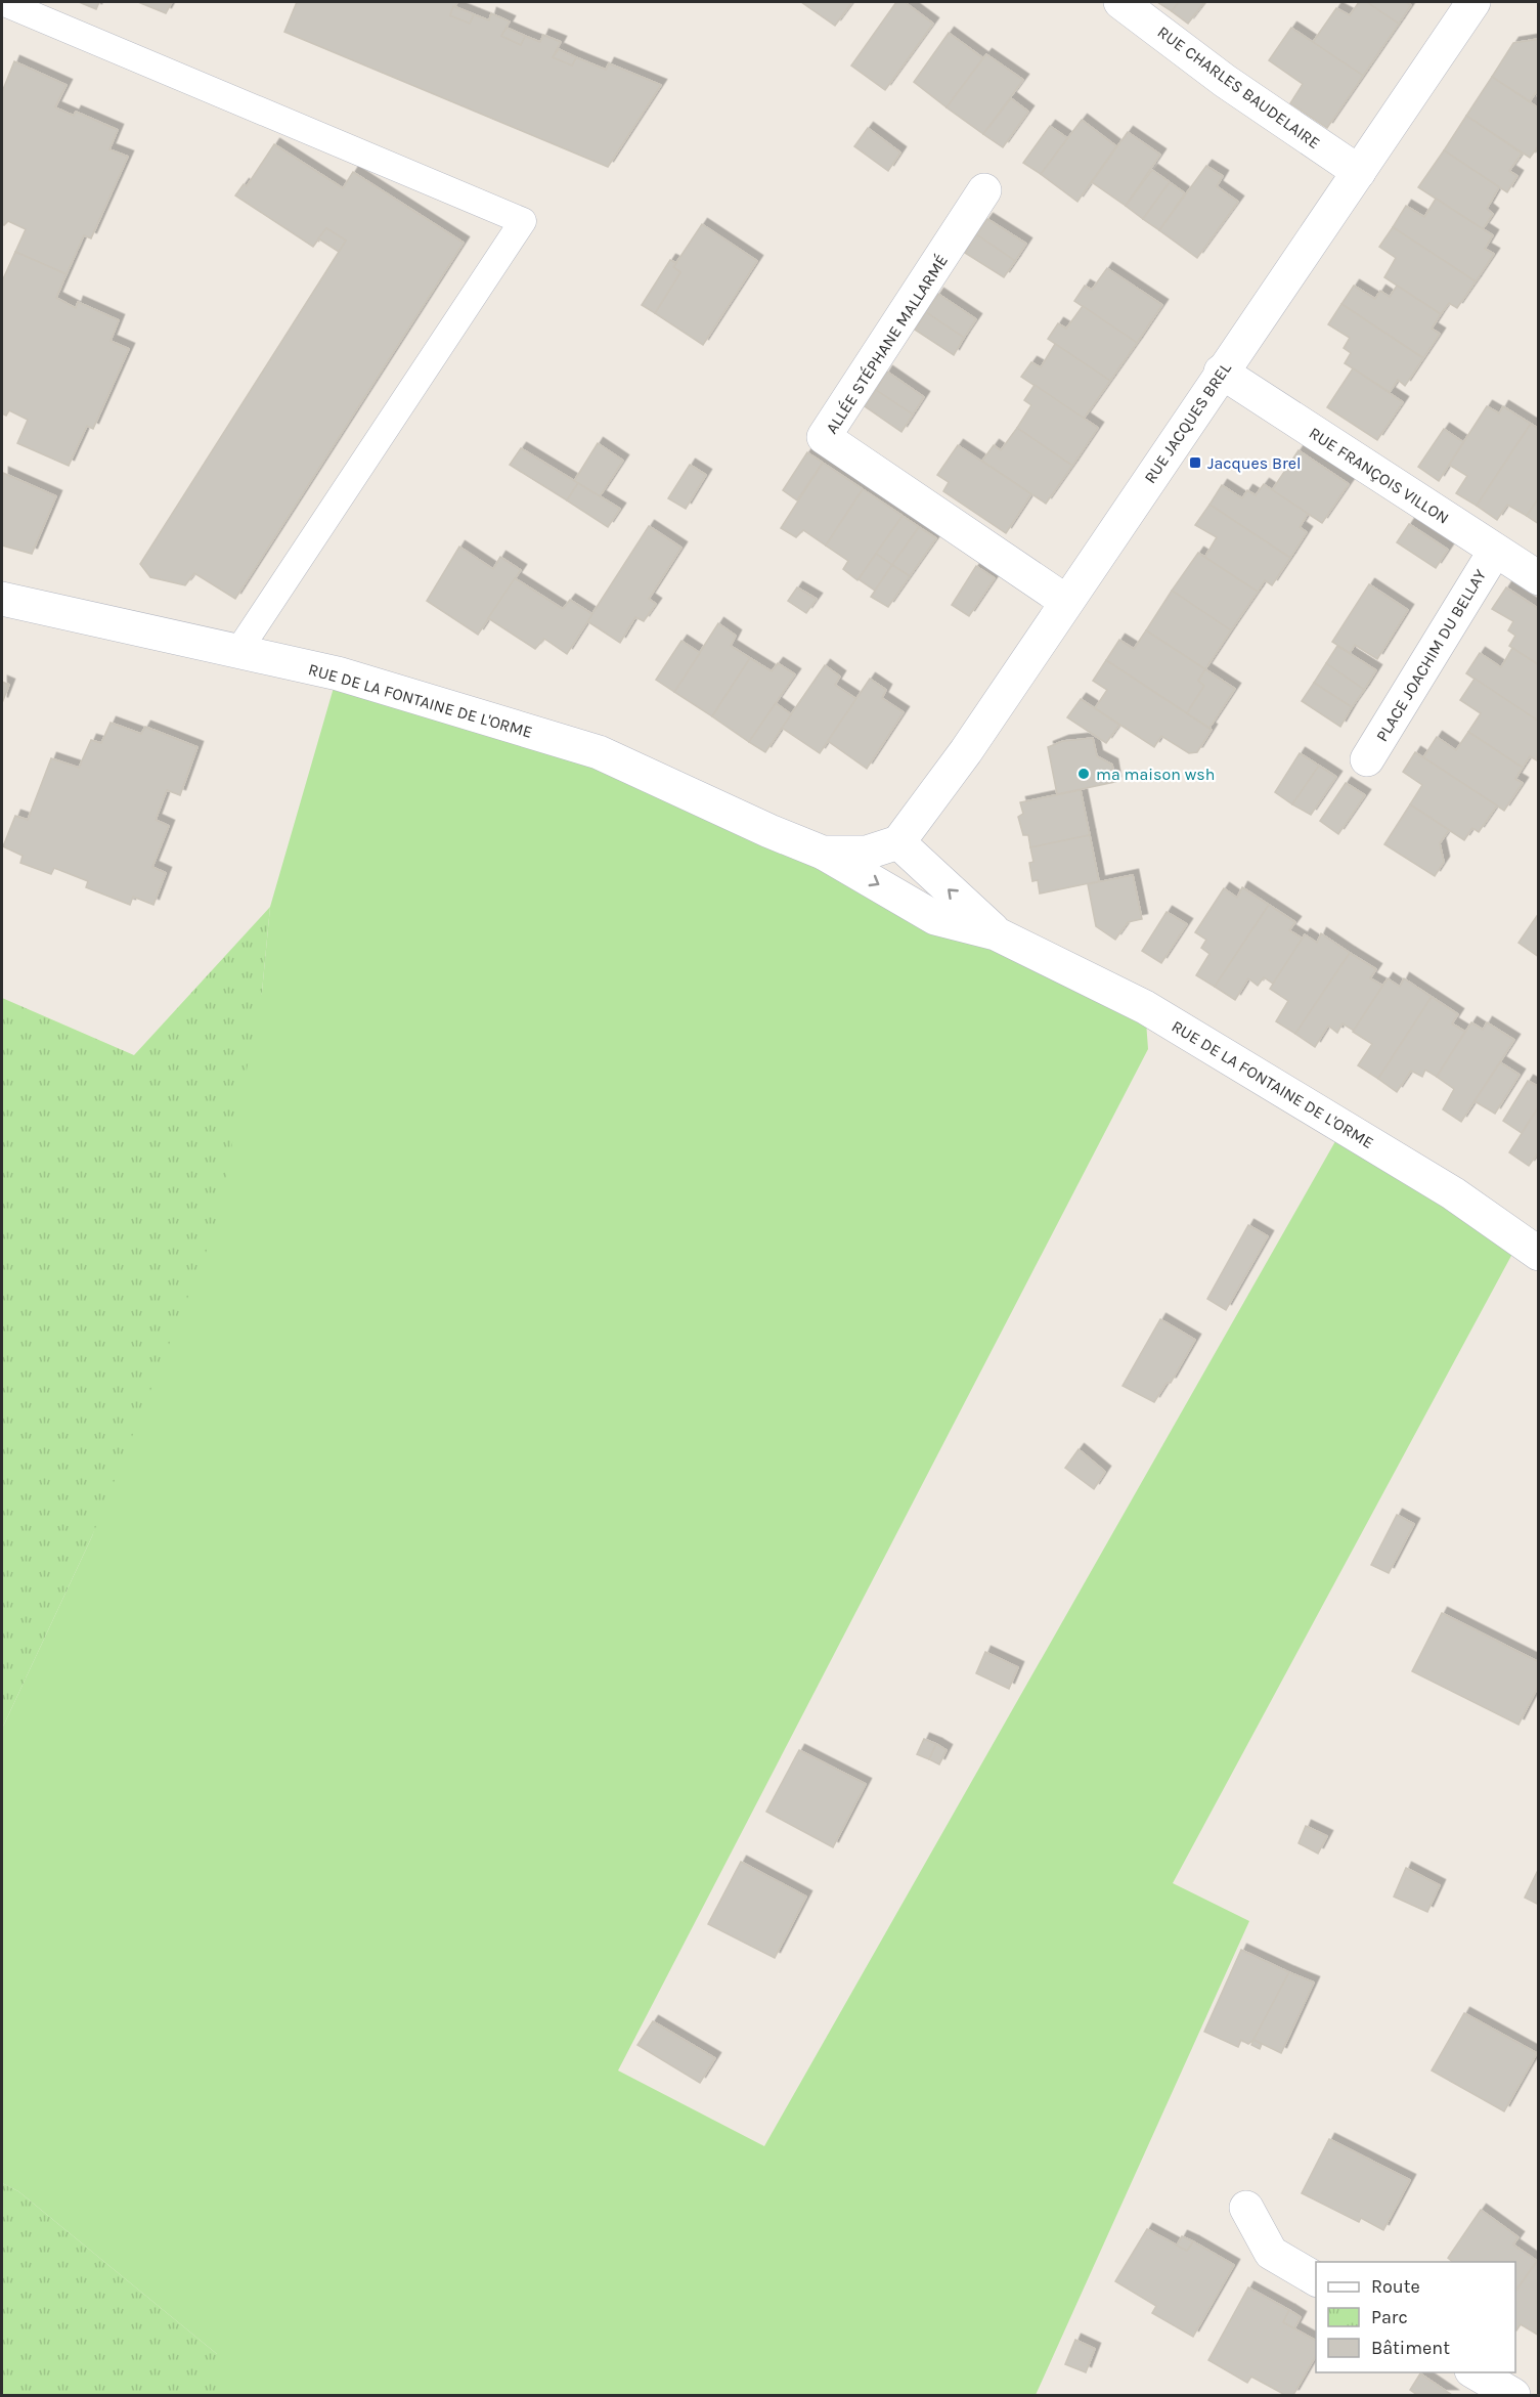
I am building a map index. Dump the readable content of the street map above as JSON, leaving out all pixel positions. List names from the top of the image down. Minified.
{"streets":{"street":["RUE CHARLES BAUDELAIRE","ALLÉE STÉPHANE MALLARMÉ","RUE JACQUES BREL","RUE FRANÇOIS VILLON","PLACE JOACHIM DU BELLAY","RUE DE LA FONTAINE DE L'ORME"]},"crossings":[["RUE CHARLES BAUDELAIRE","RUE JACQUES BREL"],["ALLÉE STÉPHANE MALLARMÉ","RUE JACQUES BREL"],["RUE JACQUES BREL","RUE FRANÇOIS VILLON"],["RUE JACQUES BREL","RUE DE LA FONTAINE DE L'ORME"],["RUE FRANÇOIS VILLON","PLACE JOACHIM DU BELLAY"]],"places":{"transit":["Jacques Brel"],"other":["ma maison wsh"]},"legend":["Route","Parc","Bâtiment"]}
